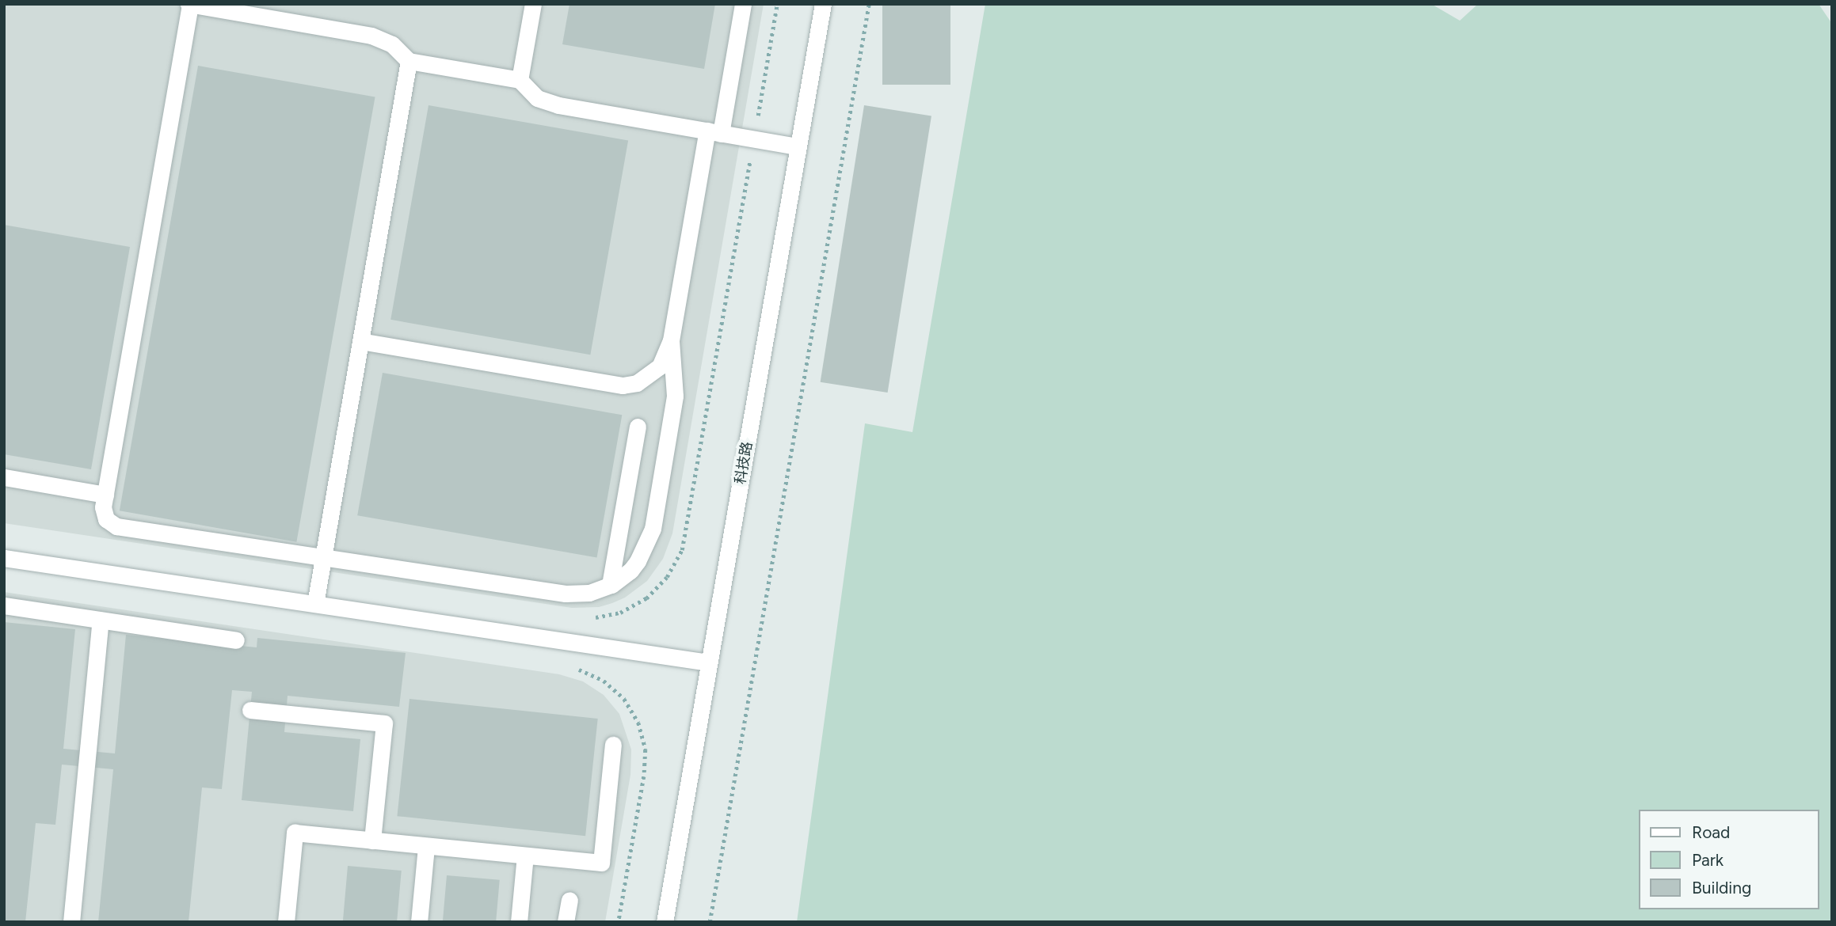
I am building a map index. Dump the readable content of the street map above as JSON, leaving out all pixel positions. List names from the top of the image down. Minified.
{"streets":{"street":["科技路"]},"legend":["Road","Park","Building"]}
